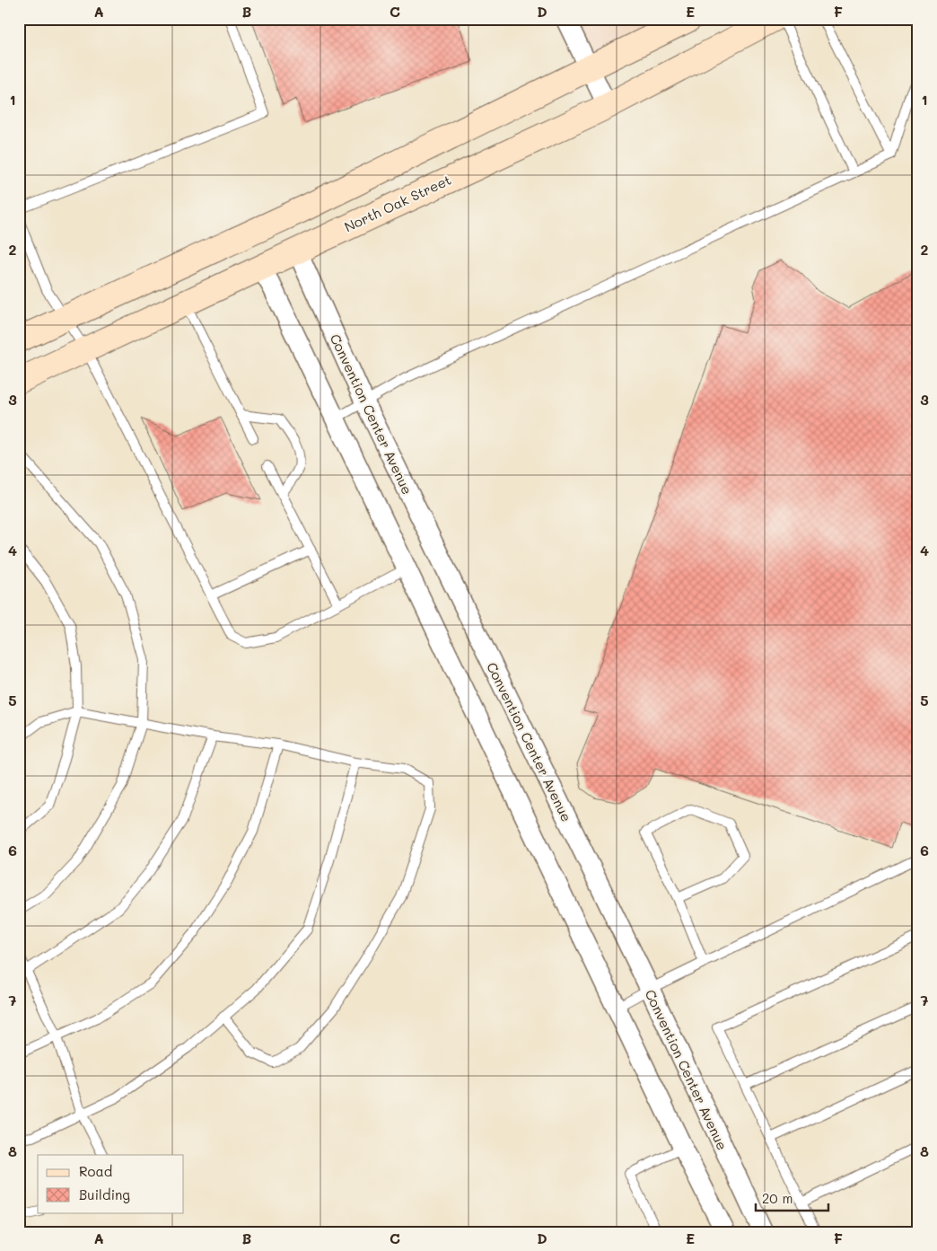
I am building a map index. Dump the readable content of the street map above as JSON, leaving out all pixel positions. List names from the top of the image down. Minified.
{"streets":{"main road":["North Oak Street"],"street":["Convention Center Avenue"]},"crossings":[["North Oak Street","Convention Center Avenue"]],"legend":["Road","Building"],"scale_bar":"20 m","grid":{"columns":["A","B","C","D","E","F"],"rows":["1","2","3","4","5","6","7","8"]}}
